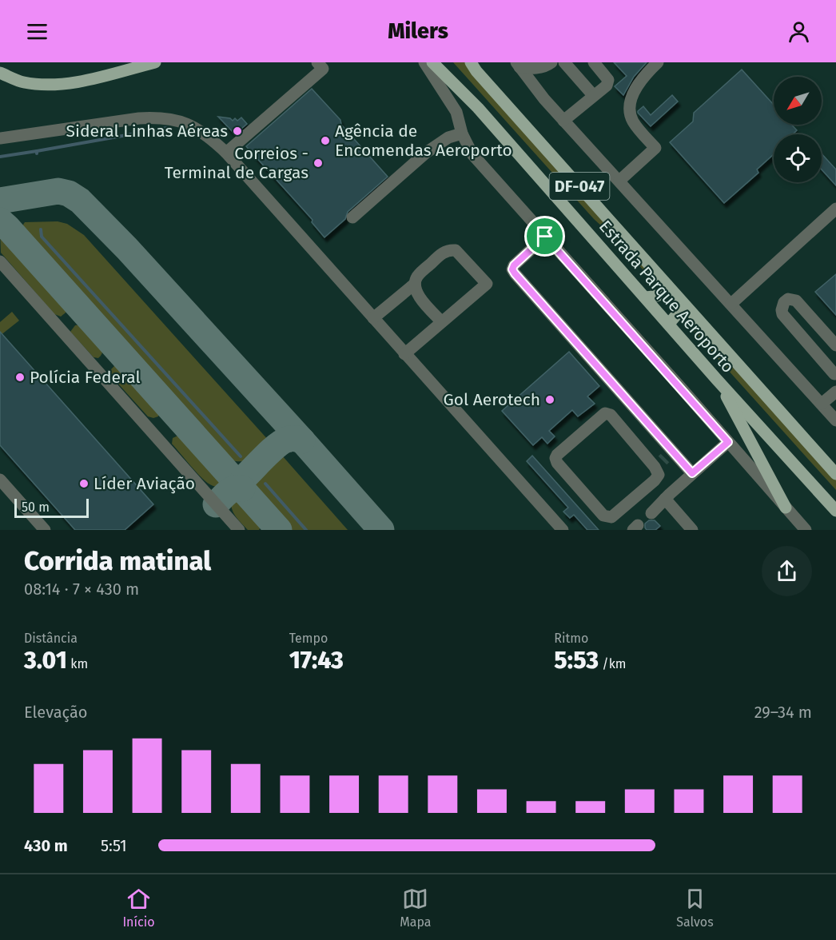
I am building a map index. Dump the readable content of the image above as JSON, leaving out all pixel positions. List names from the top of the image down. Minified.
{"streets":{"main road":["DF-047","Estrada Parque Aeroporto"]},"places":["Sideral Linhas Aéreas","Agência de Encomendas Aeroporto","Correios - Terminal de Cargas","Polícia Federal","Gol Aerotech","Líder Aviação"],"scale_bar":"50 m","north":"bottom left","page":{"header":"Milers","scale":"50 m","heading":["Corrida matinal","08:14 · 7 × 430 m"],"stats":[["Distância","3.01 km"],["Tempo","17:43"],["Ritmo","5:53 /km"]],"chart":["Elevação","29–34 m"],"list":[{"name":"430 m","note":"5:51"}],"tabs":["Início","Mapa","Salvos"]}}
